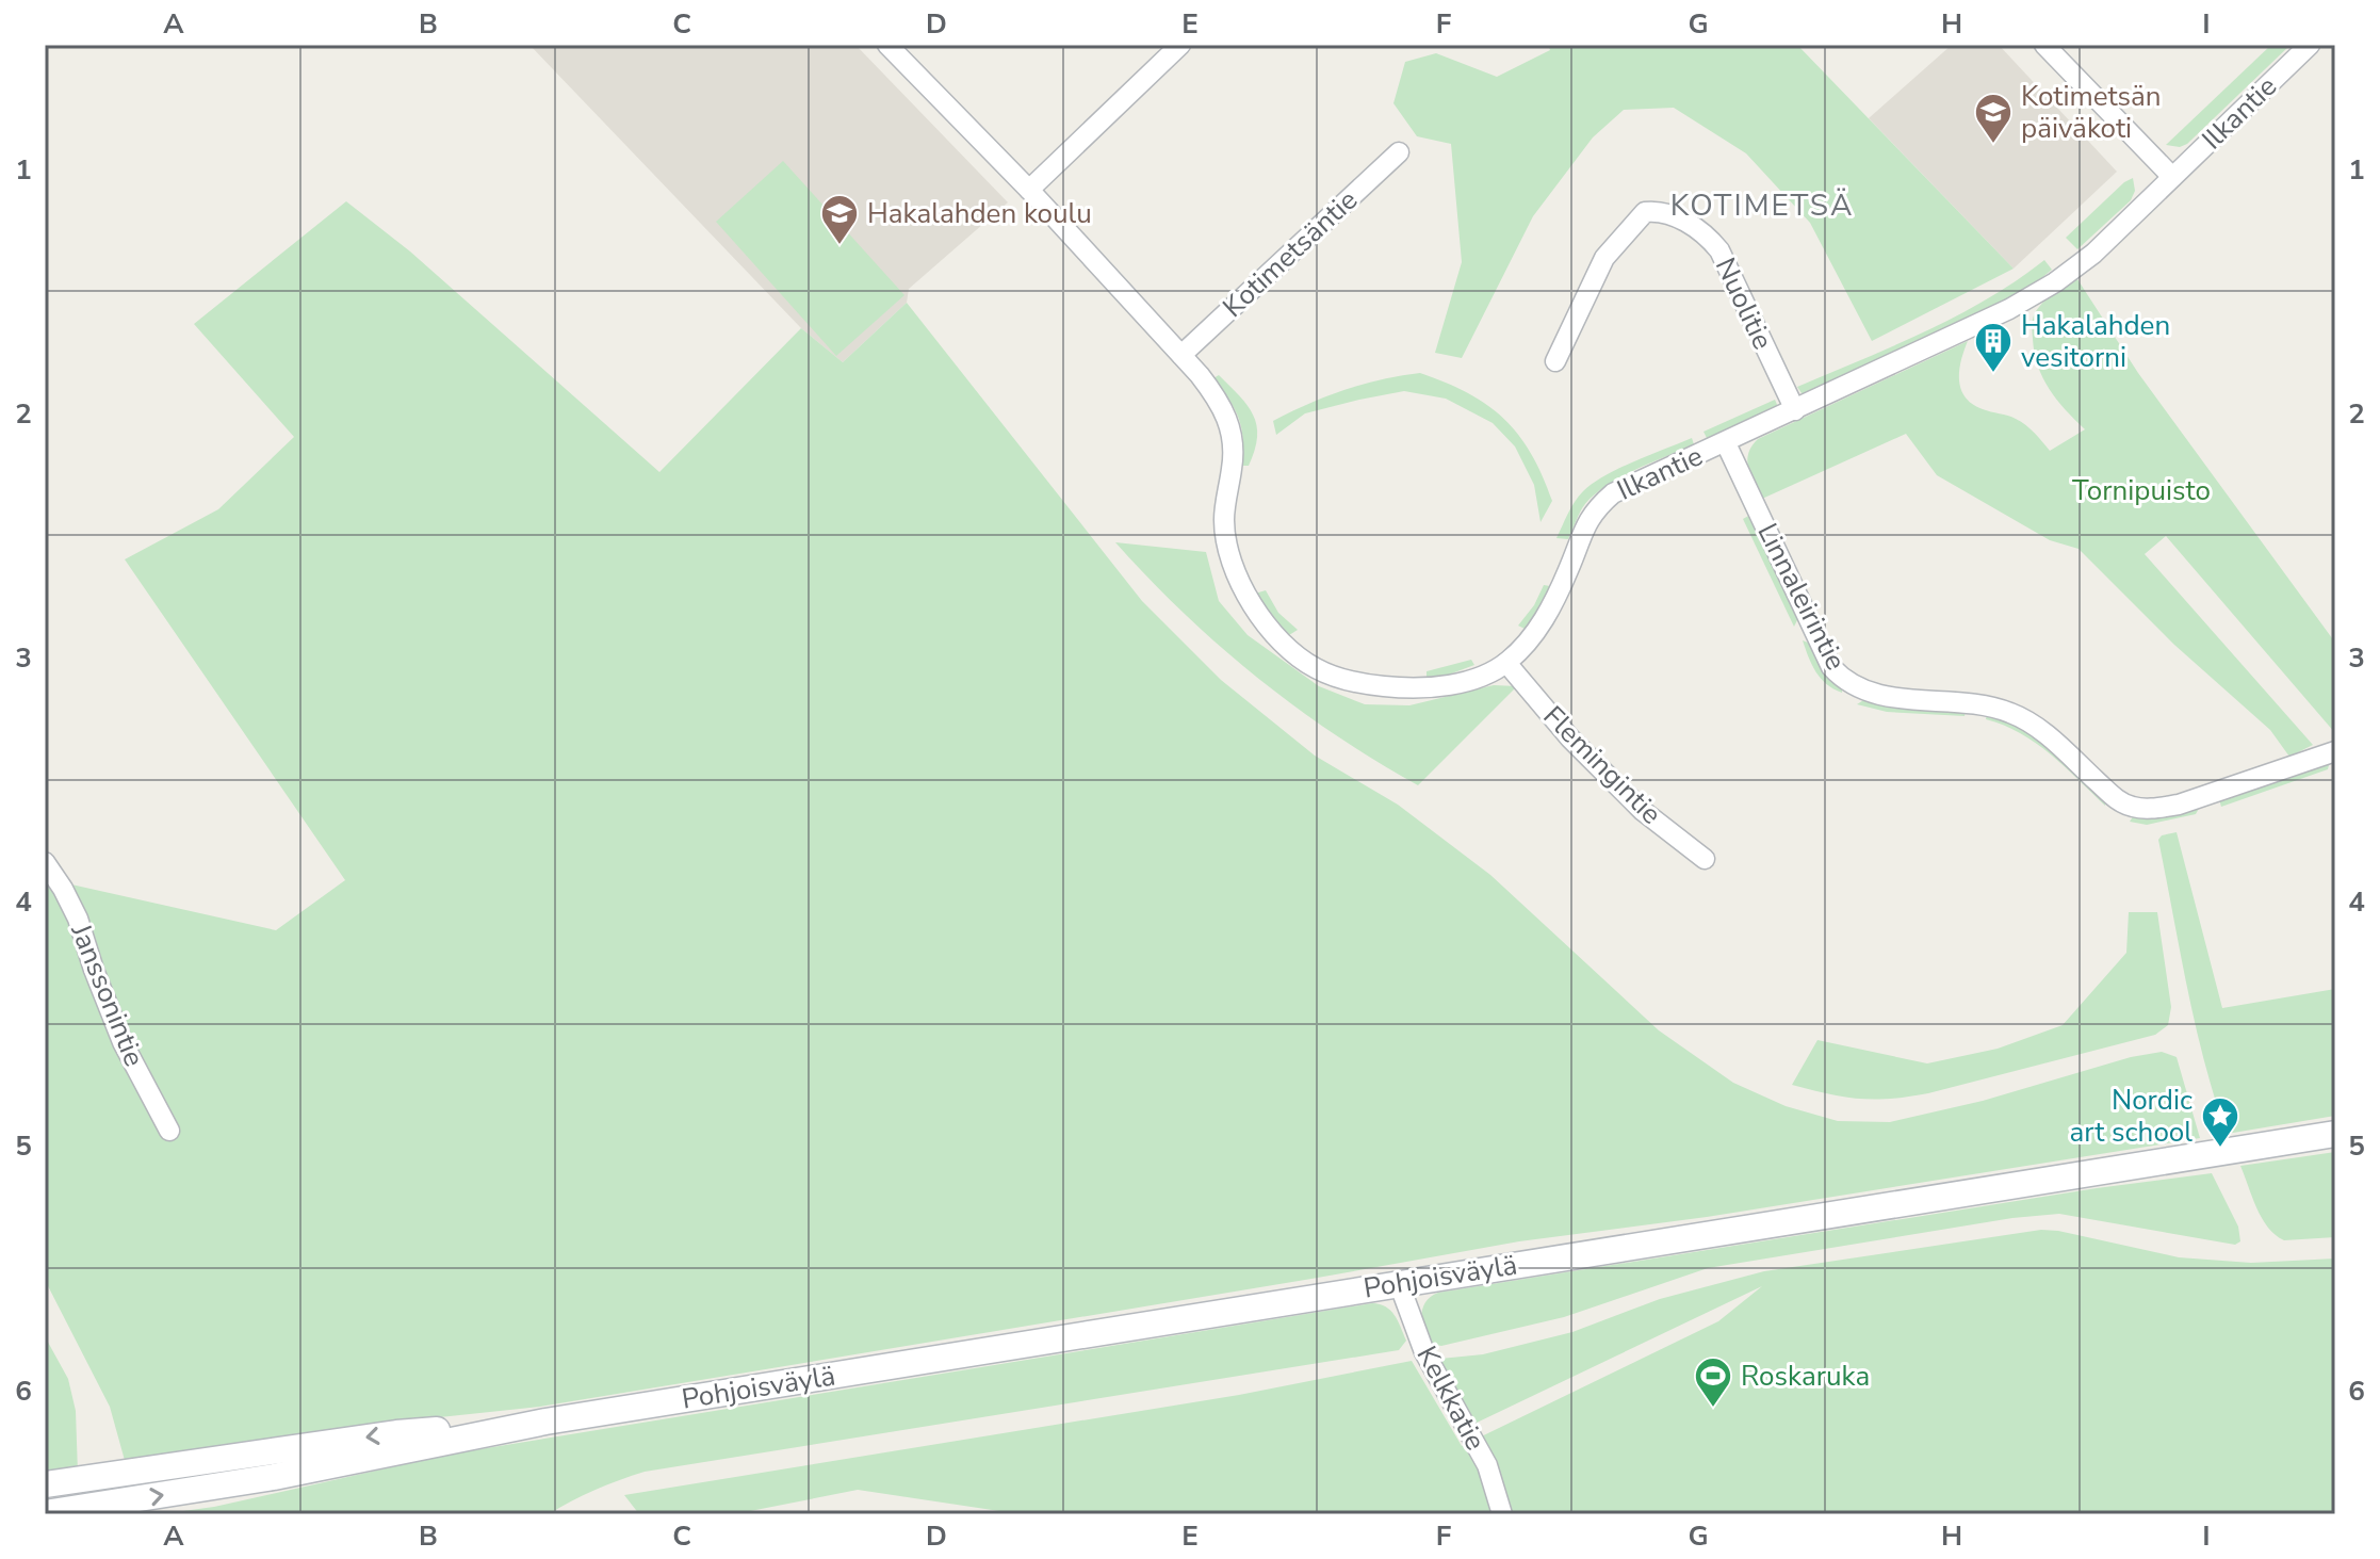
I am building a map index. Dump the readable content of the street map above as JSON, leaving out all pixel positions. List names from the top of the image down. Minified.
{"streets":{"main road":["Pohjoisväylä"],"street":["Ilkantie","Kotimetsäntie","Nuolitie","Linnaleirintie","Flemingintie","Janssonintie","Kelkkatie"]},"crossings":[["Ilkantie","Kotimetsäntie"],["Ilkantie","Nuolitie"],["Ilkantie","Linnaleirintie"],["Ilkantie","Flemingintie"],["Pohjoisväylä","Kelkkatie"]],"districts":["KOTIMETSÄ"],"parks":["Tornipuisto"],"places":{"school or university":["Kotimetsän päiväkoti","Hakalahden koulu"],"building":["Hakalahden vesitorni"],"place":["Nordic art school"],"sports":["Roskaruka"]},"grid":{"columns":["A","B","C","D","E","F","G","H","I"],"rows":["1","2","3","4","5","6"]}}
